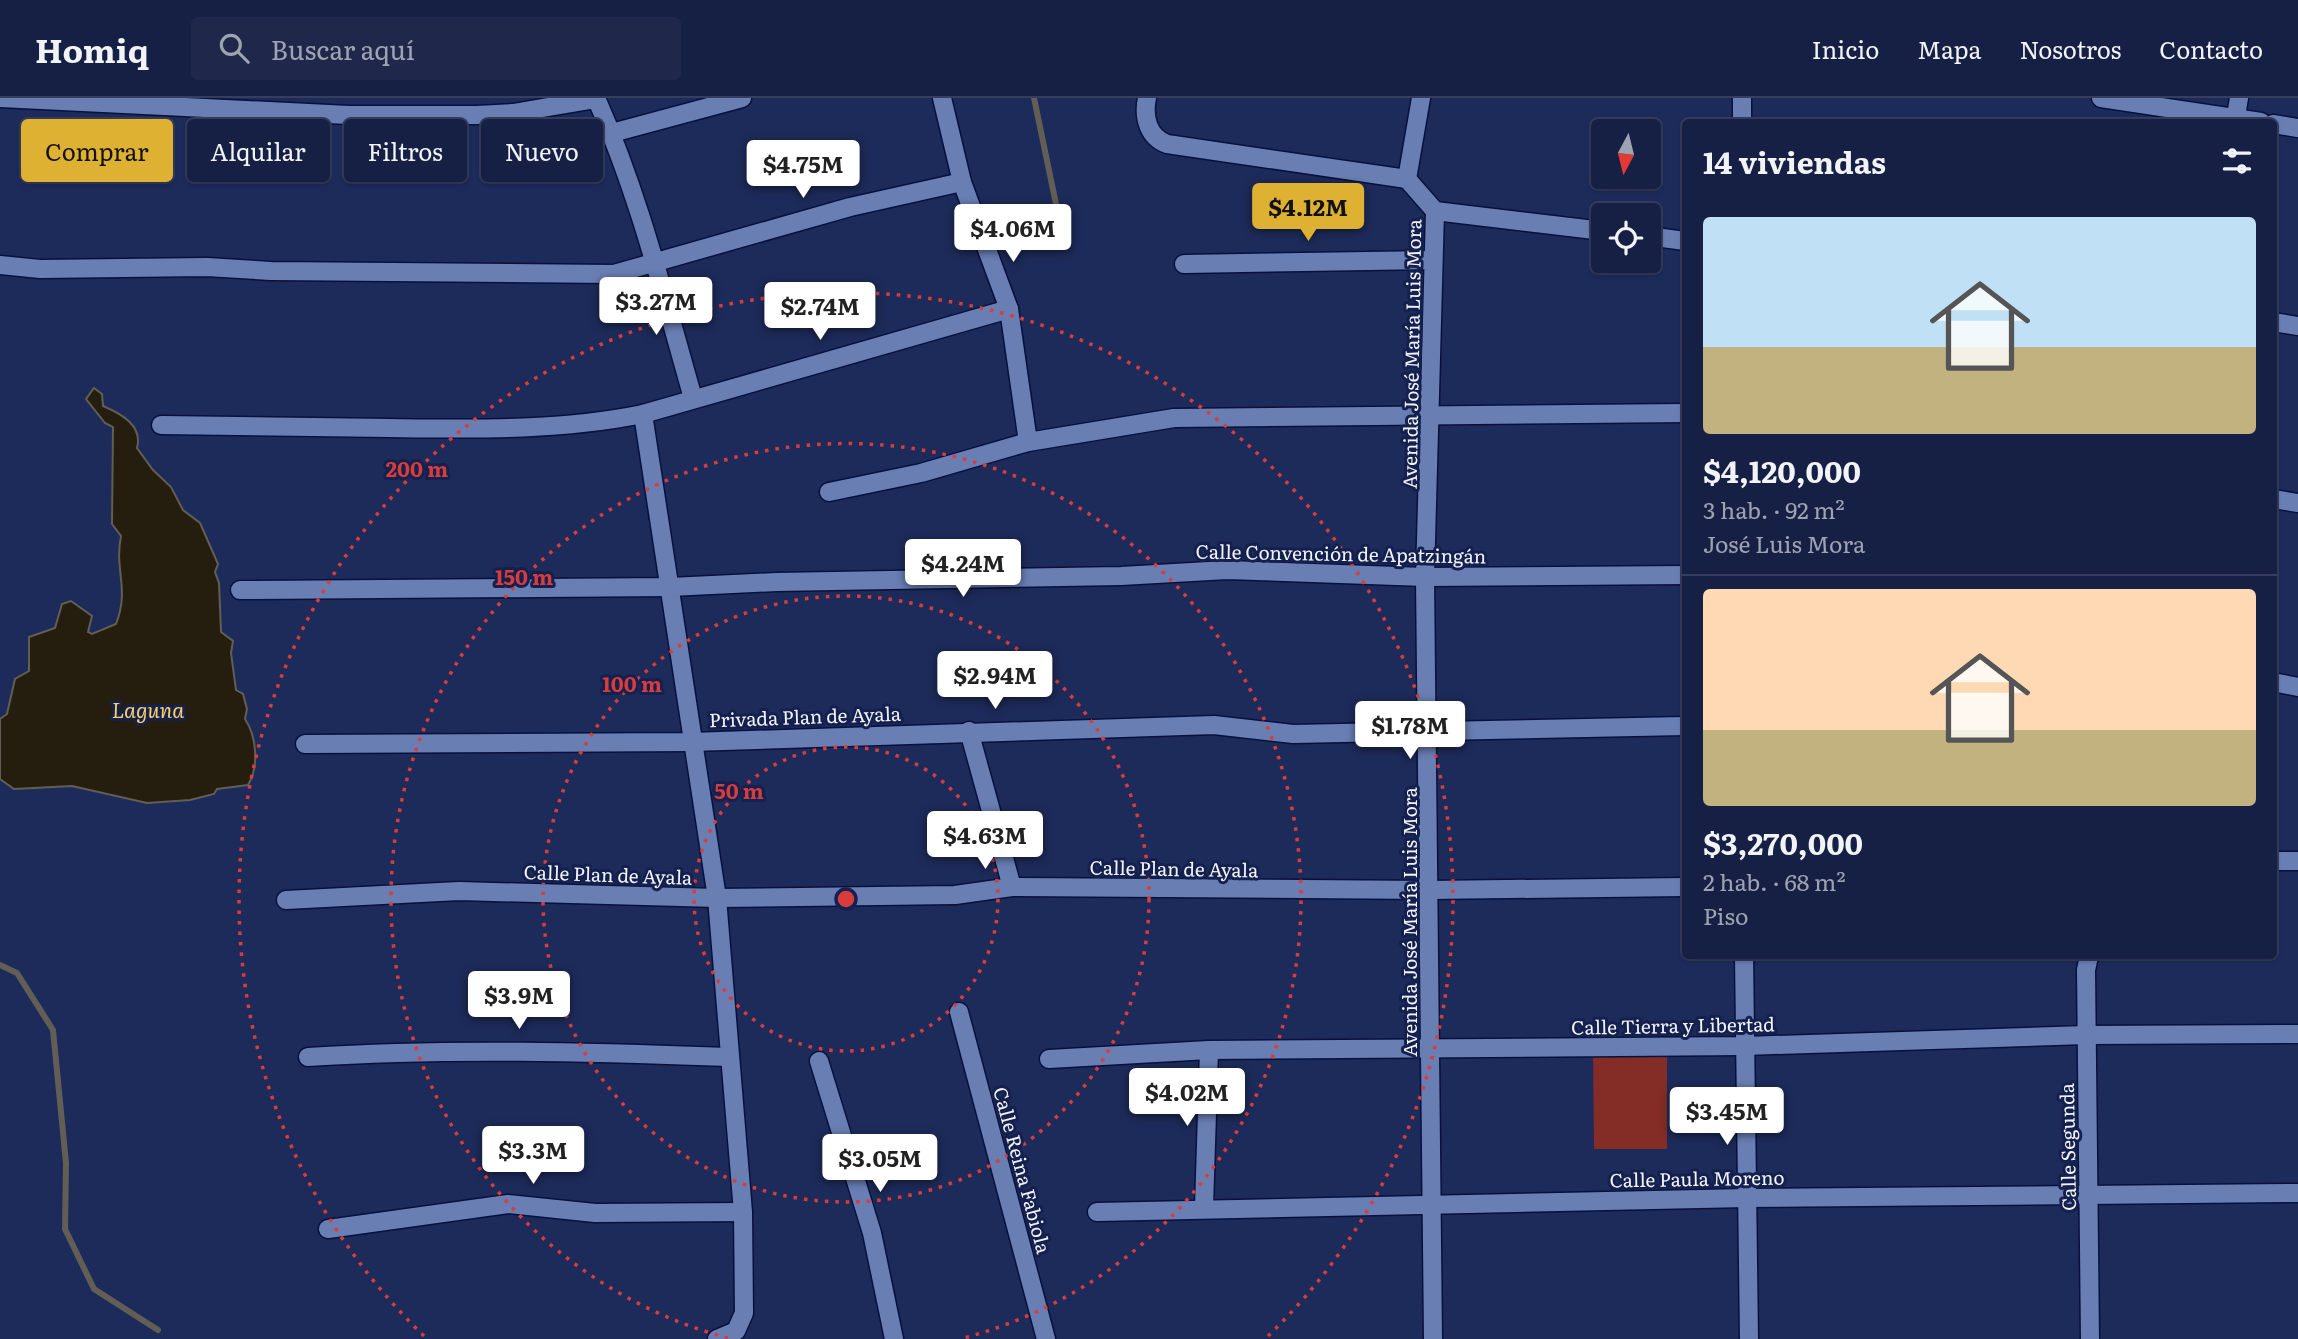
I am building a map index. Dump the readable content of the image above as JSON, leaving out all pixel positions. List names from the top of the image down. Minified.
{"streets":{"street":["Avenida José María Luis Mora","Calle Convención de Apatzingán","Privada Plan de Ayala","Calle Plan de Ayala","Calle Tierra y Libertad","Calle Segunda","Calle Reina Fabiola","Calle Paula Moreno"]},"crossings":[["Avenida José María Luis Mora","Calle Convención de Apatzingán"],["Avenida José María Luis Mora","Privada Plan de Ayala"],["Avenida José María Luis Mora","Calle Plan de Ayala"],["Avenida José María Luis Mora","Calle Tierra y Libertad"],["Avenida José María Luis Mora","Calle Paula Moreno"],["Calle Tierra y Libertad","Calle Segunda"],["Calle Segunda","Calle Paula Moreno"]],"water":["Laguna"],"north":"bottom","page":{"header":"Homiq","search":"Buscar aquí","nav":["Inicio","Mapa","Nosotros","Contacto"],"chip":["Comprar","Alquilar","Filtros","Nuevo"],"heading":"14 viviendas","price":["$4.75M","$4.12M","$4.06M","$3.27M","$2.74M","$4.24M","$2.94M","$1.78M","$4.63M","$3.9M","$4.02M","$3.45M","$3.3M","$3.05M"],"list":[{"name":"$4,120,000","note":"3 hab. · 92 m² · José Luis Mora"},{"name":"$3,270,000","note":"2 hab. · 68 m² · Piso"}]},"rings":["200 m","150 m","100 m","50 m"]}
